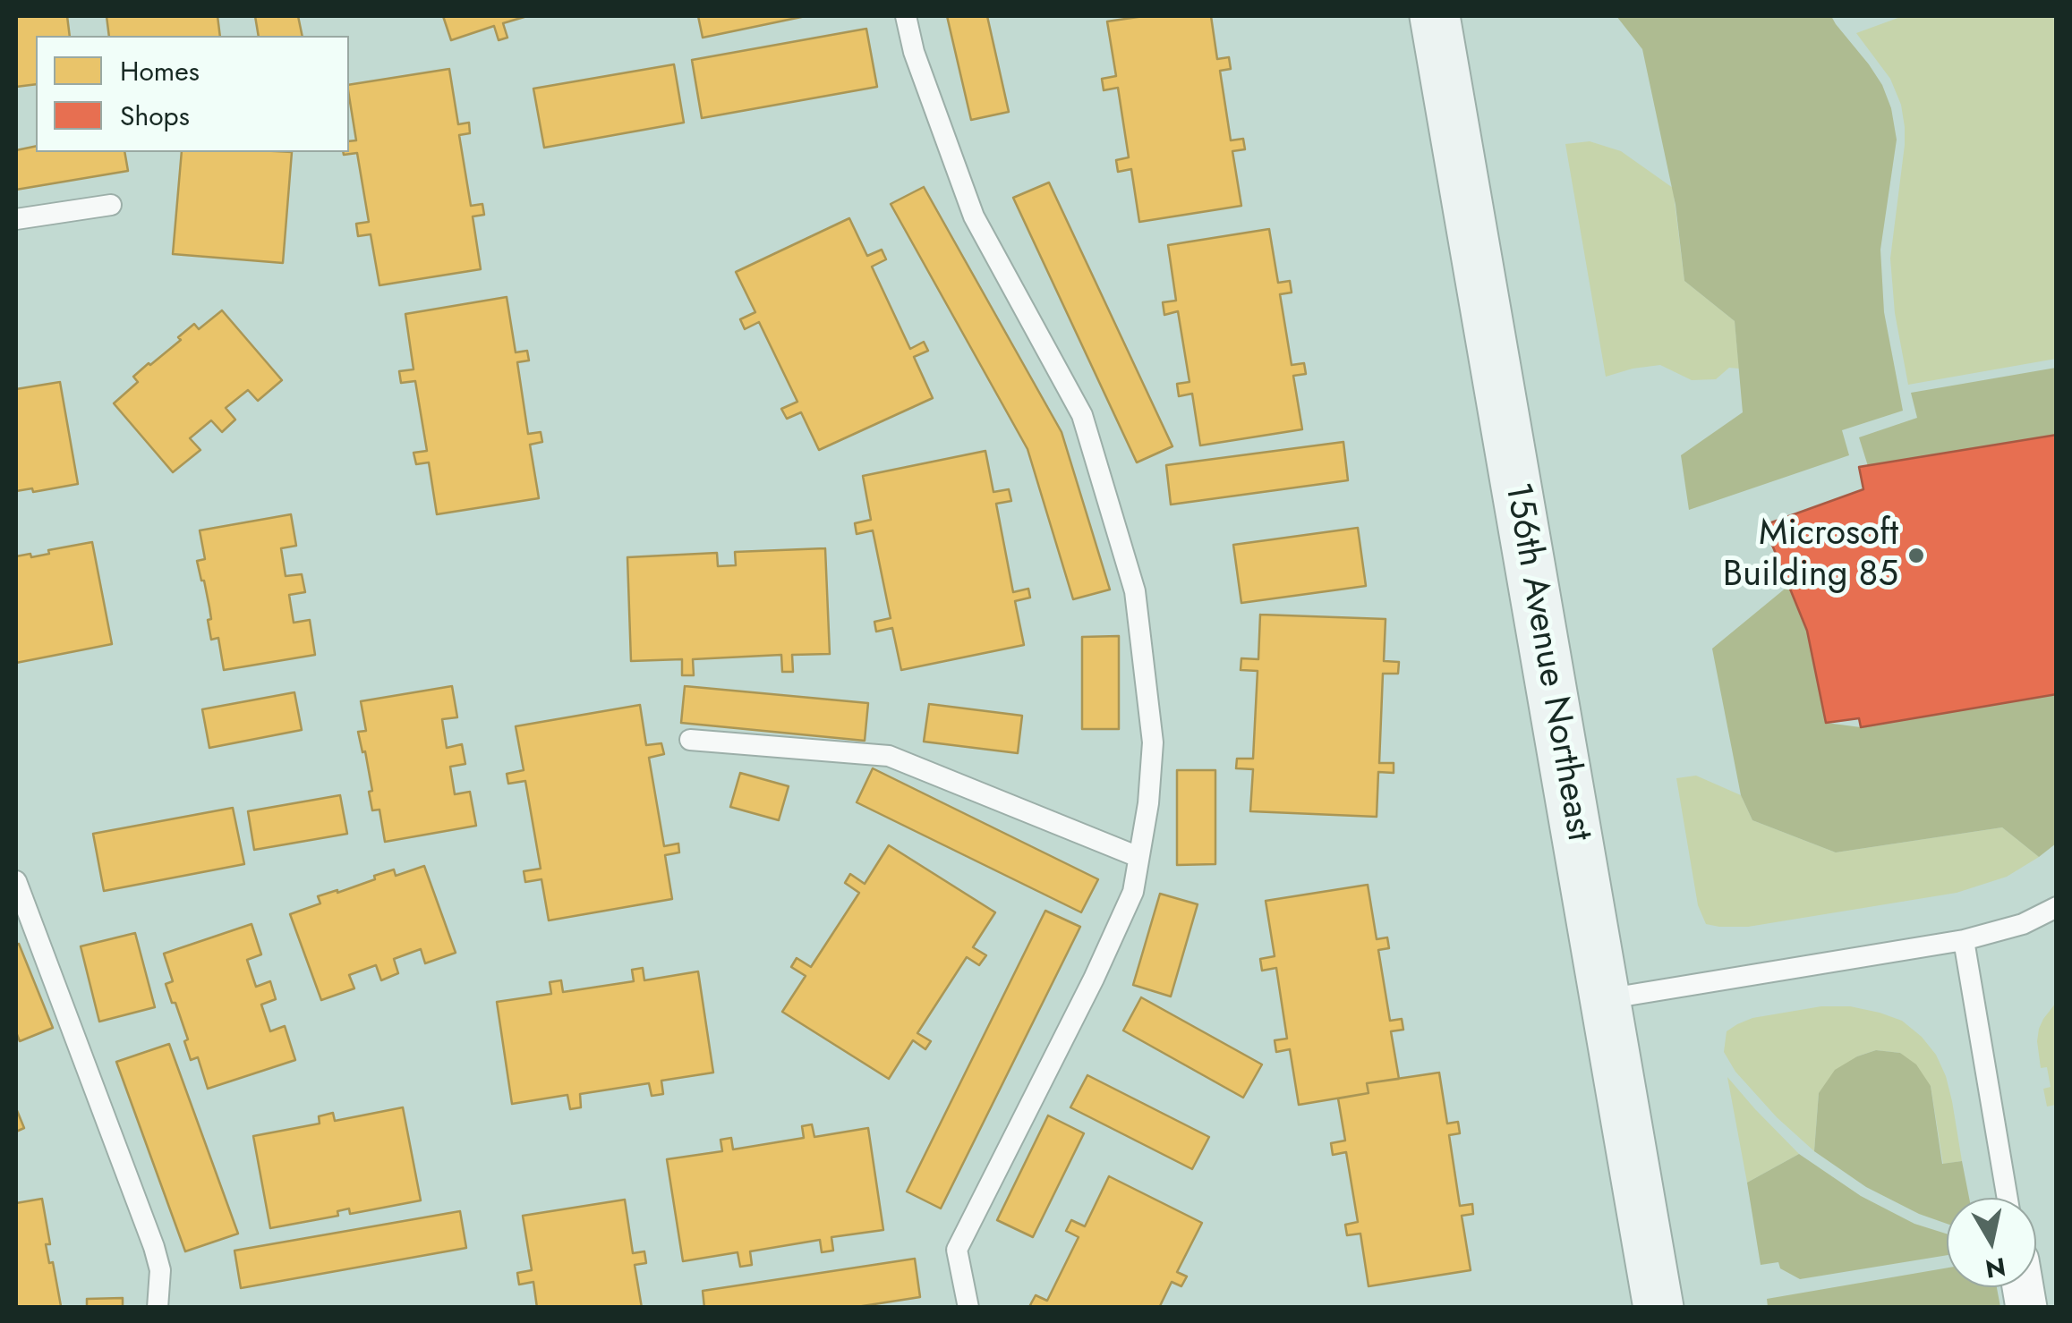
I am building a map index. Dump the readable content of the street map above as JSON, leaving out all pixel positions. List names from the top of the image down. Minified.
{"streets":{"main road":["156th Avenue Northeast"]},"places":["Microsoft Building 85"],"legend":["Homes","Shops"],"north":"bottom"}
